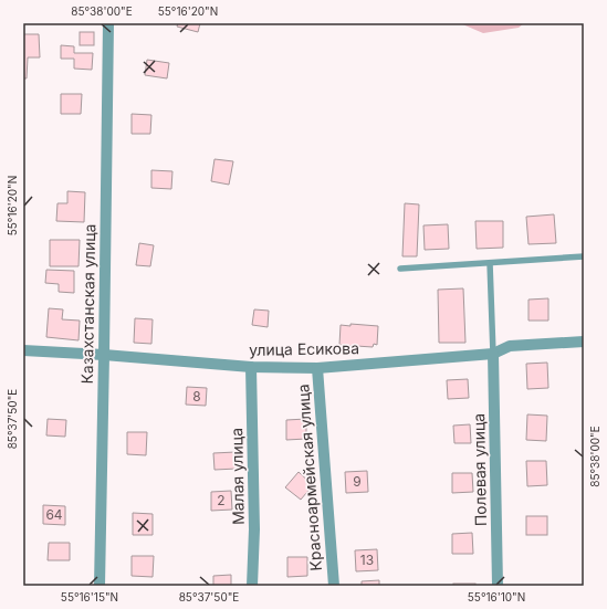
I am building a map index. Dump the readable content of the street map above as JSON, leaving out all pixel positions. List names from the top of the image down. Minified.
{"streets":{"street":["Казахстанская улица","улица Есикова","Полевая улица","Малая улица","Красноармейская улица"]},"crossings":[["Казахстанская улица","улица Есикова"],["улица Есикова","Полевая улица"],["улица Есикова","Малая улица"],["улица Есикова","Красноармейская улица"]],"house_numbers":["8","9","2","64","13"],"coordinates":["85°38'00\"E","55°16'20\"N","85°37'50\"E","55°16'15\"N","55°16'10\"N"]}
